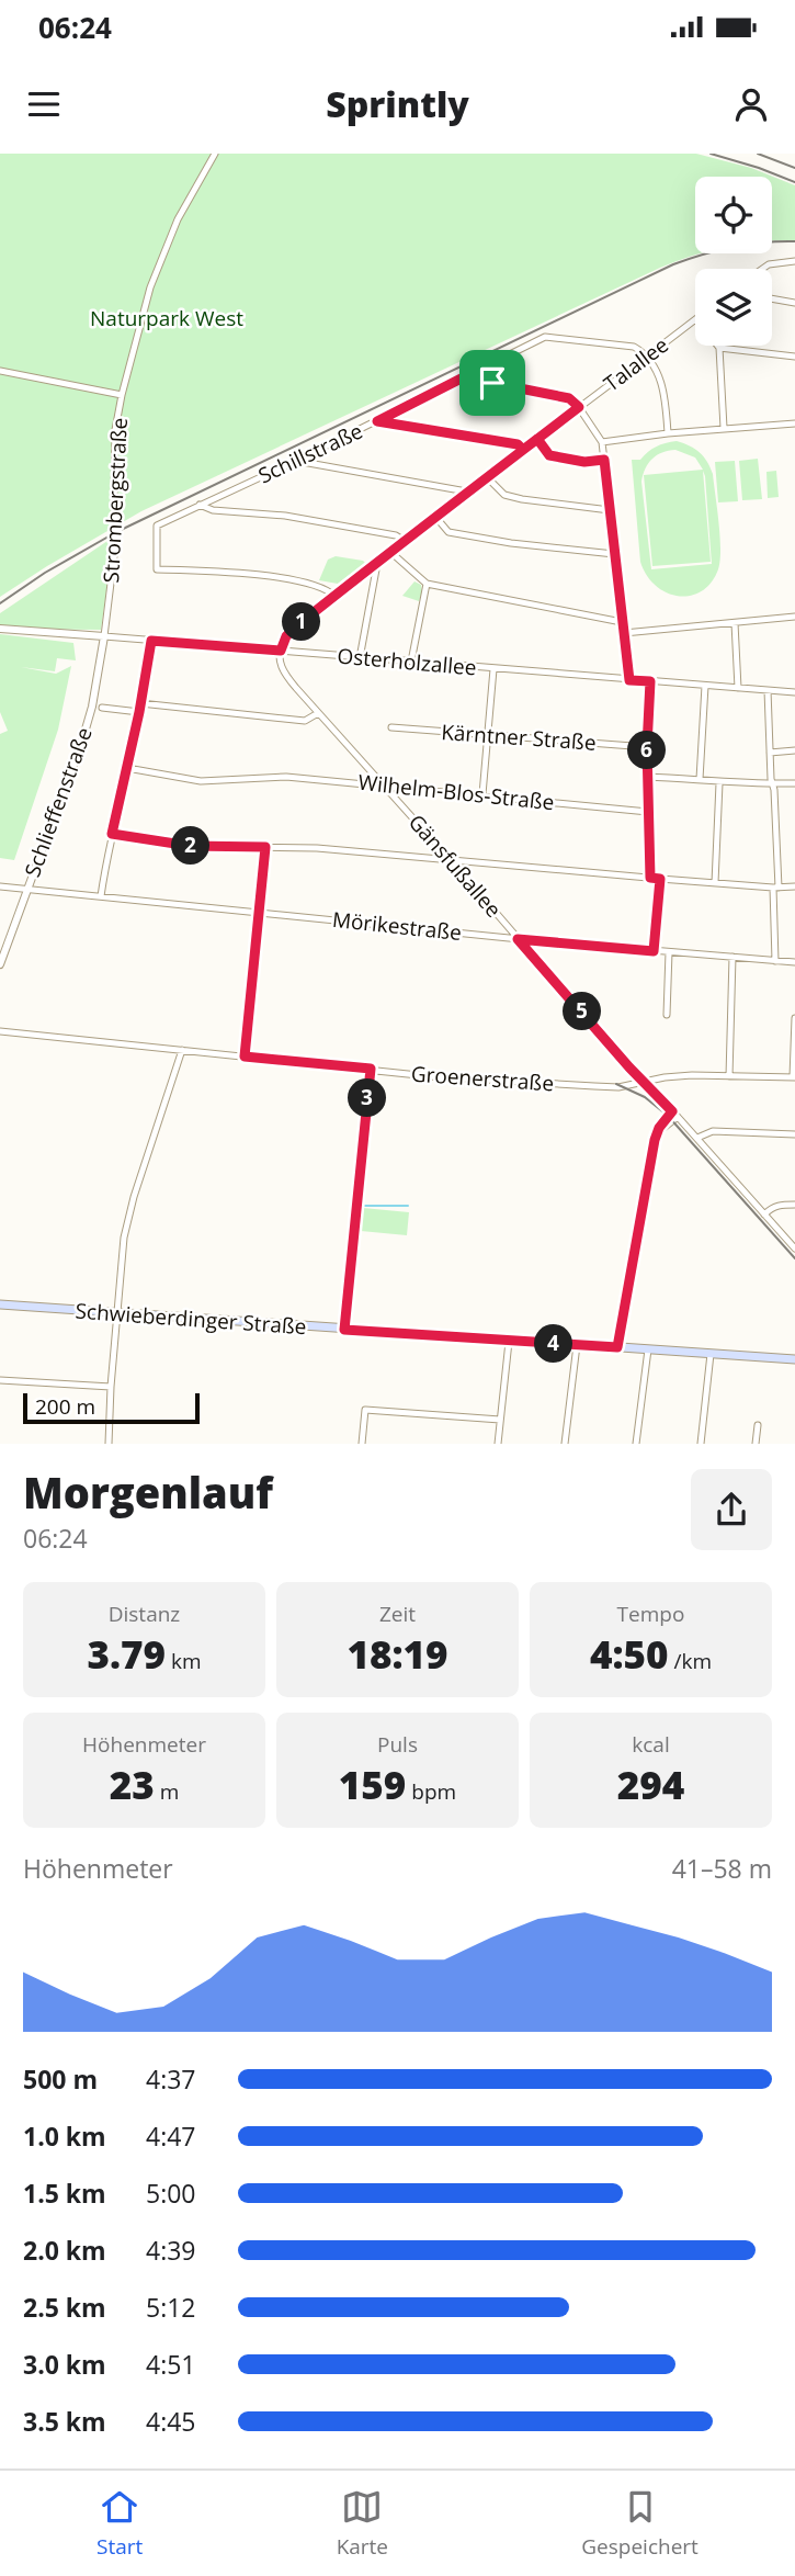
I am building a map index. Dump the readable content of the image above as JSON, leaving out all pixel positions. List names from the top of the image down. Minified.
{"streets":{"main road":["Schwieberdinger Straße"],"street":["Talallee","Schillstraße","Strombergstraße","Osterholzallee","Kärntner Straße","Wilhelm-Blos-Straße","Schlieffenstraße","Gänsfußallee","Mörikestraße","Groenerstraße"]},"crossings":[["Talallee","Schillstraße"],["Talallee","Osterholzallee"],["Talallee","Gänsfußallee"],["Strombergstraße","Osterholzallee"],["Strombergstraße","Schlieffenstraße"],["Osterholzallee","Schlieffenstraße"],["Osterholzallee","Gänsfußallee"],["Wilhelm-Blos-Straße","Gänsfußallee"],["Schlieffenstraße","Mörikestraße"],["Gänsfußallee","Mörikestraße"],["Gänsfußallee","Groenerstraße"]],"parks":["Naturpark West"],"scale_bar":"200 m","page":{"status":"06:24","header":"Sprintly","pins":["1","6","2","5","3","4"],"scale":"200 m","heading":["Morgenlauf","06:24"],"stats":[["Distanz","3.79 km"],["Zeit","18:19"],["Tempo","4:50 /km"],["Höhenmeter","23 m"],["Puls","159 bpm"],["kcal","294"]],"chart":["Höhenmeter","41–58 m"],"list":[{"name":"500 m","note":"4:37"},{"name":"1.0 km","note":"4:47"},{"name":"1.5 km","note":"5:00"},{"name":"2.0 km","note":"4:39"},{"name":"2.5 km","note":"5:12"},{"name":"3.0 km","note":"4:51"},{"name":"3.5 km","note":"4:45"}],"tabs":["Start","Karte","Gespeichert"]}}
